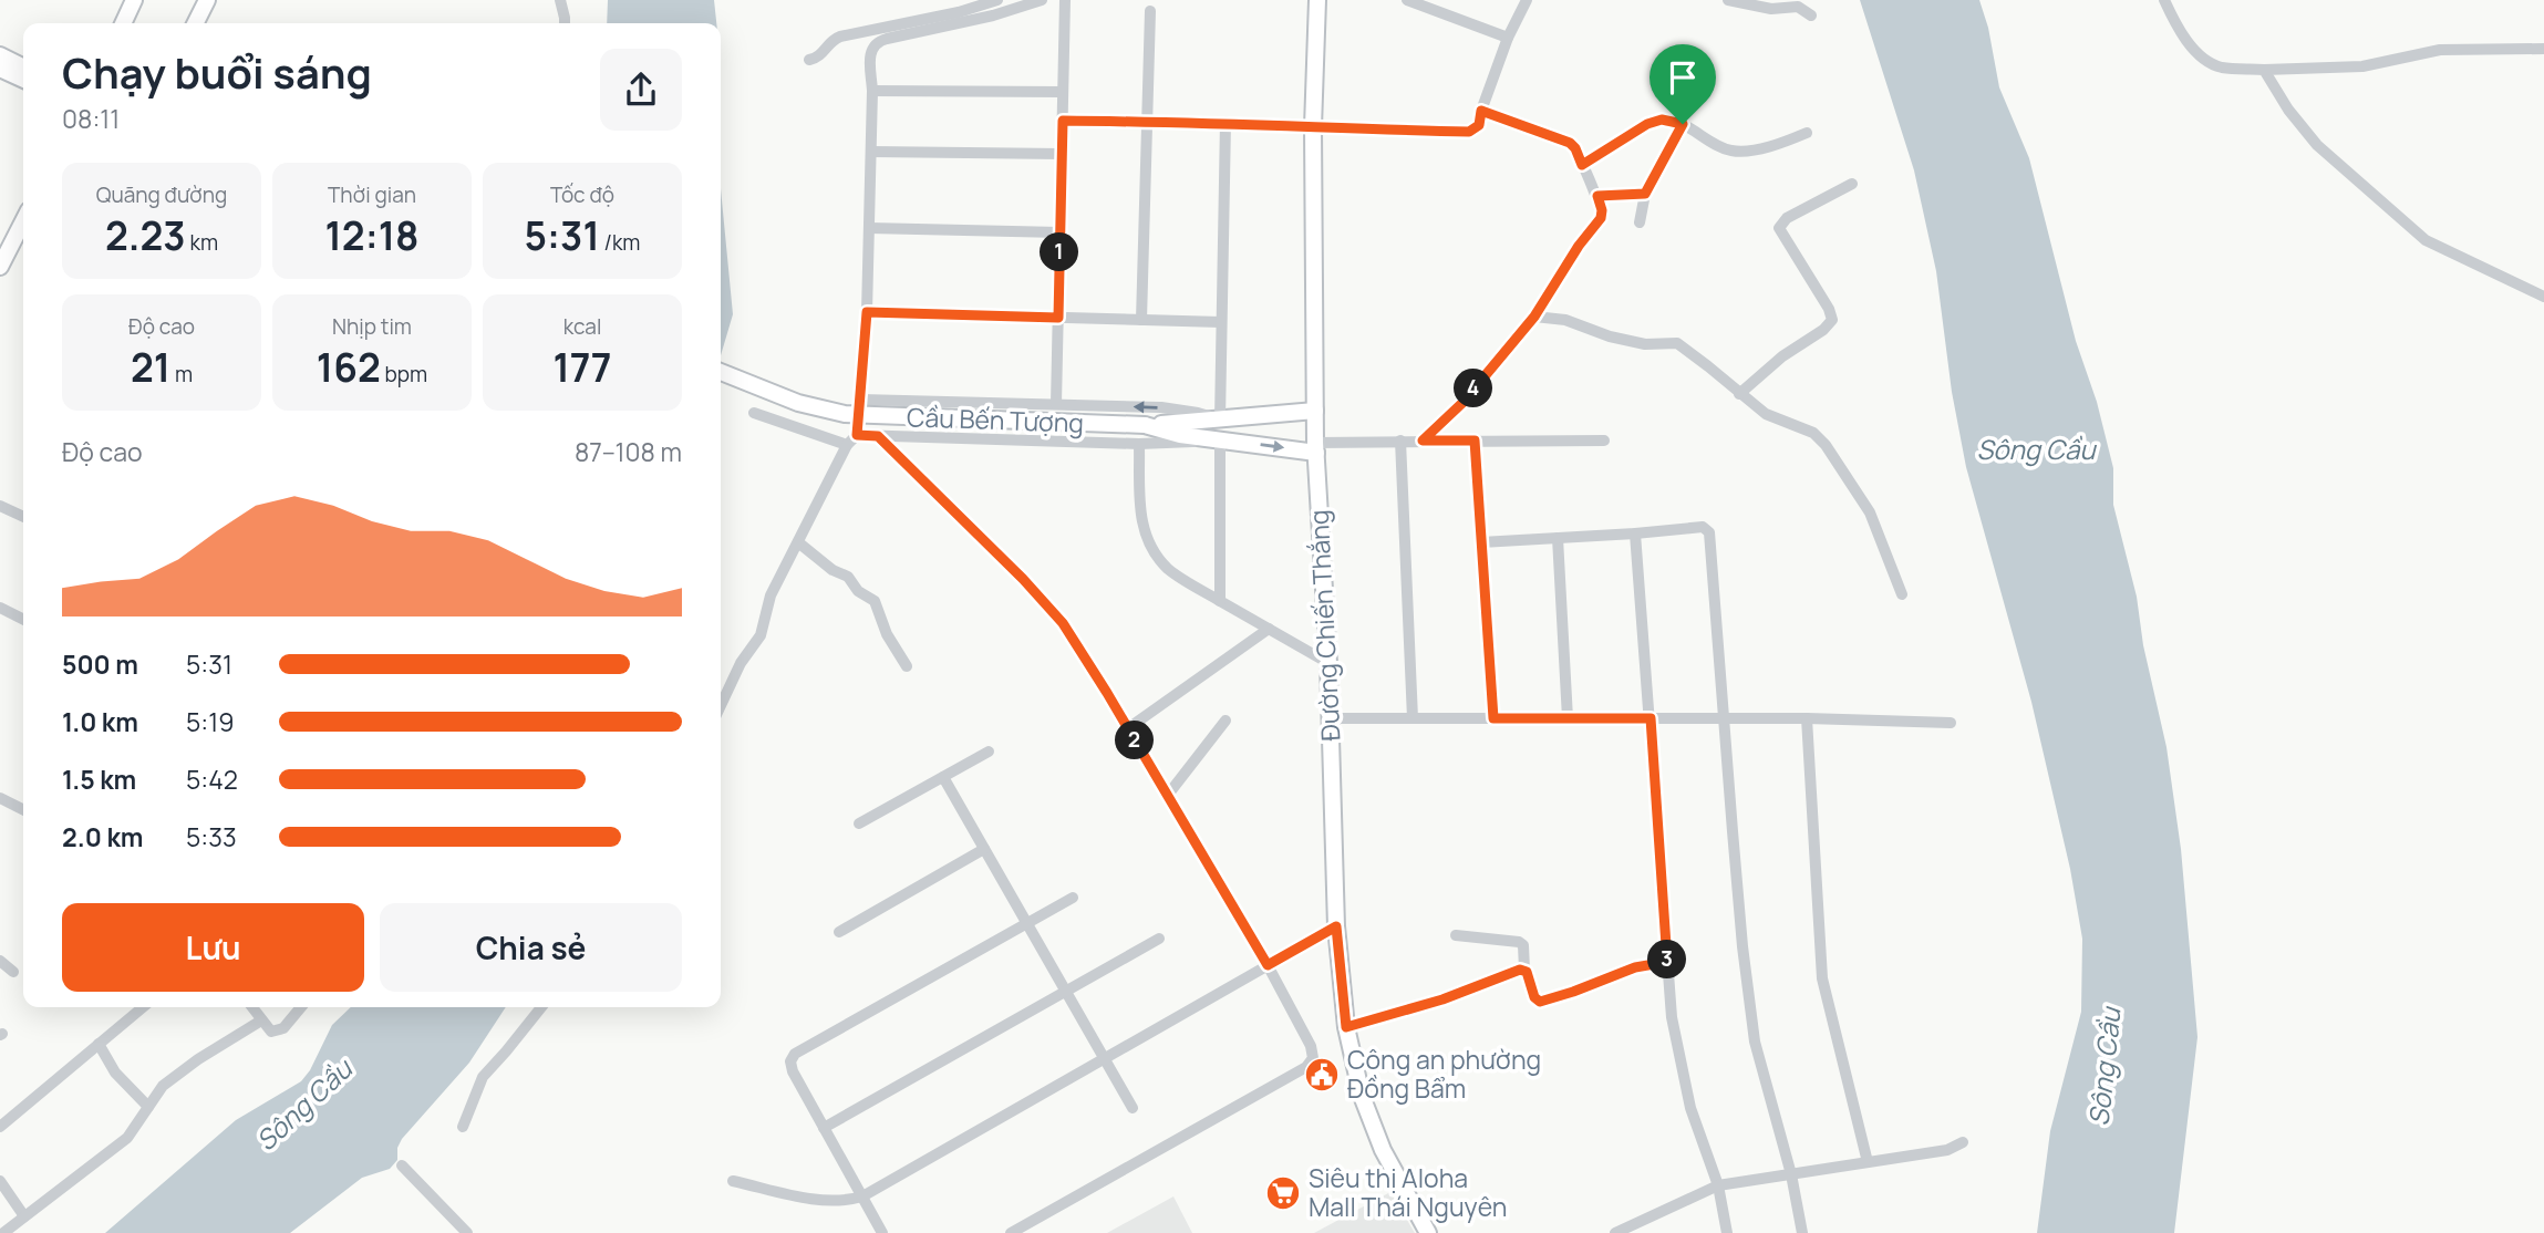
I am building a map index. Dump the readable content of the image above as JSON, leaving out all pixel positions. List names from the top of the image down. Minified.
{"streets":{"main road":["Cầu Bến Tượng","Đường Chiến Thắng"]},"water":["Sông Cầu"],"places":{"public building":["Công an phường Đồng Bẩm"],"supermarket":["Siêu thị Aloha Mall Thái Nguyên"]},"page":{"heading":["Chạy buổi sáng","08:11"],"stats":[["Quãng đường","2.23 km"],["Thời gian","12:18"],["Tốc độ","5:31 /km"],["Độ cao","21 m"],["Nhịp tim","162 bpm"],["kcal","177"]],"pins":["1","4","2","3"],"chart":["Độ cao","87–108 m"],"list":[{"name":"500 m","note":"5:31"},{"name":"1.0 km","note":"5:19"},{"name":"1.5 km","note":"5:42"},{"name":"2.0 km","note":"5:33"}],"buttons":["Lưu","Chia sẻ"]}}
